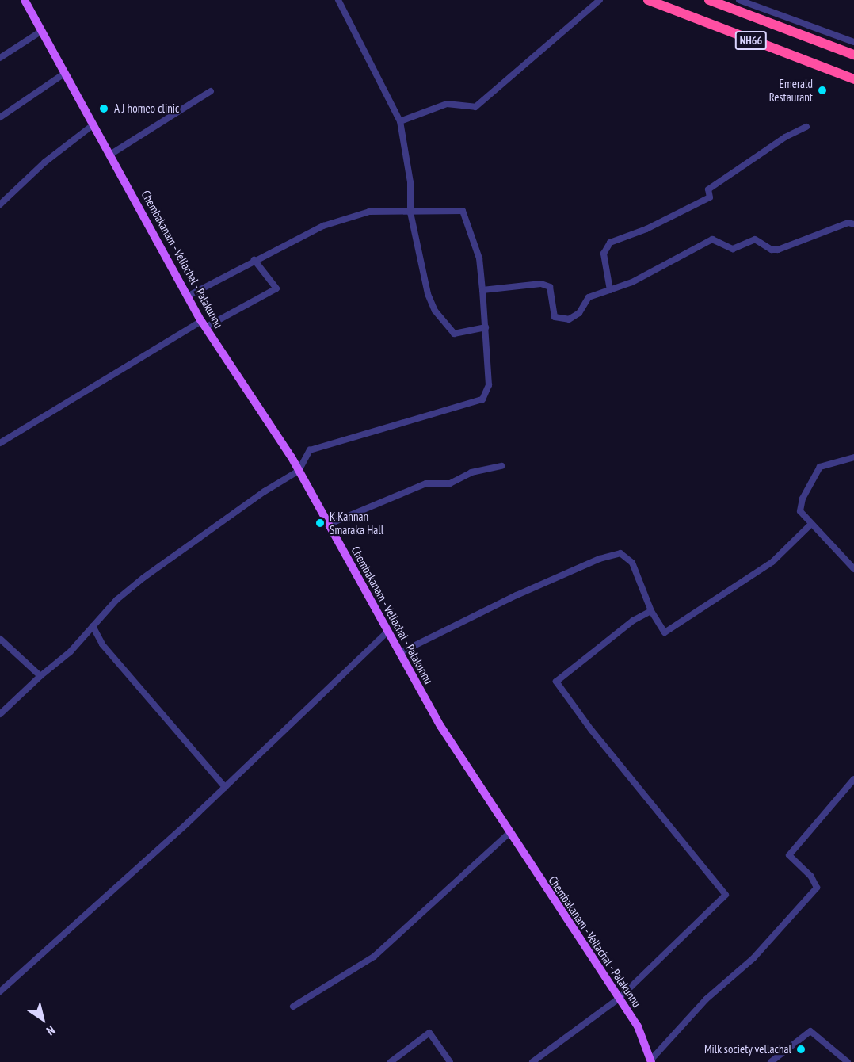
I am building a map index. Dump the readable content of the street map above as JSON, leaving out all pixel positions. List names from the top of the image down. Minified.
{"streets":{"highway":["NH66"],"main road":["Chembakanam - Vellachal - Palakunnu"]},"places":["Emerald Restaurant","A J homeo clinic","K Kannan Smaraka Hall","Milk society vellachal"],"north":"bottom right"}
